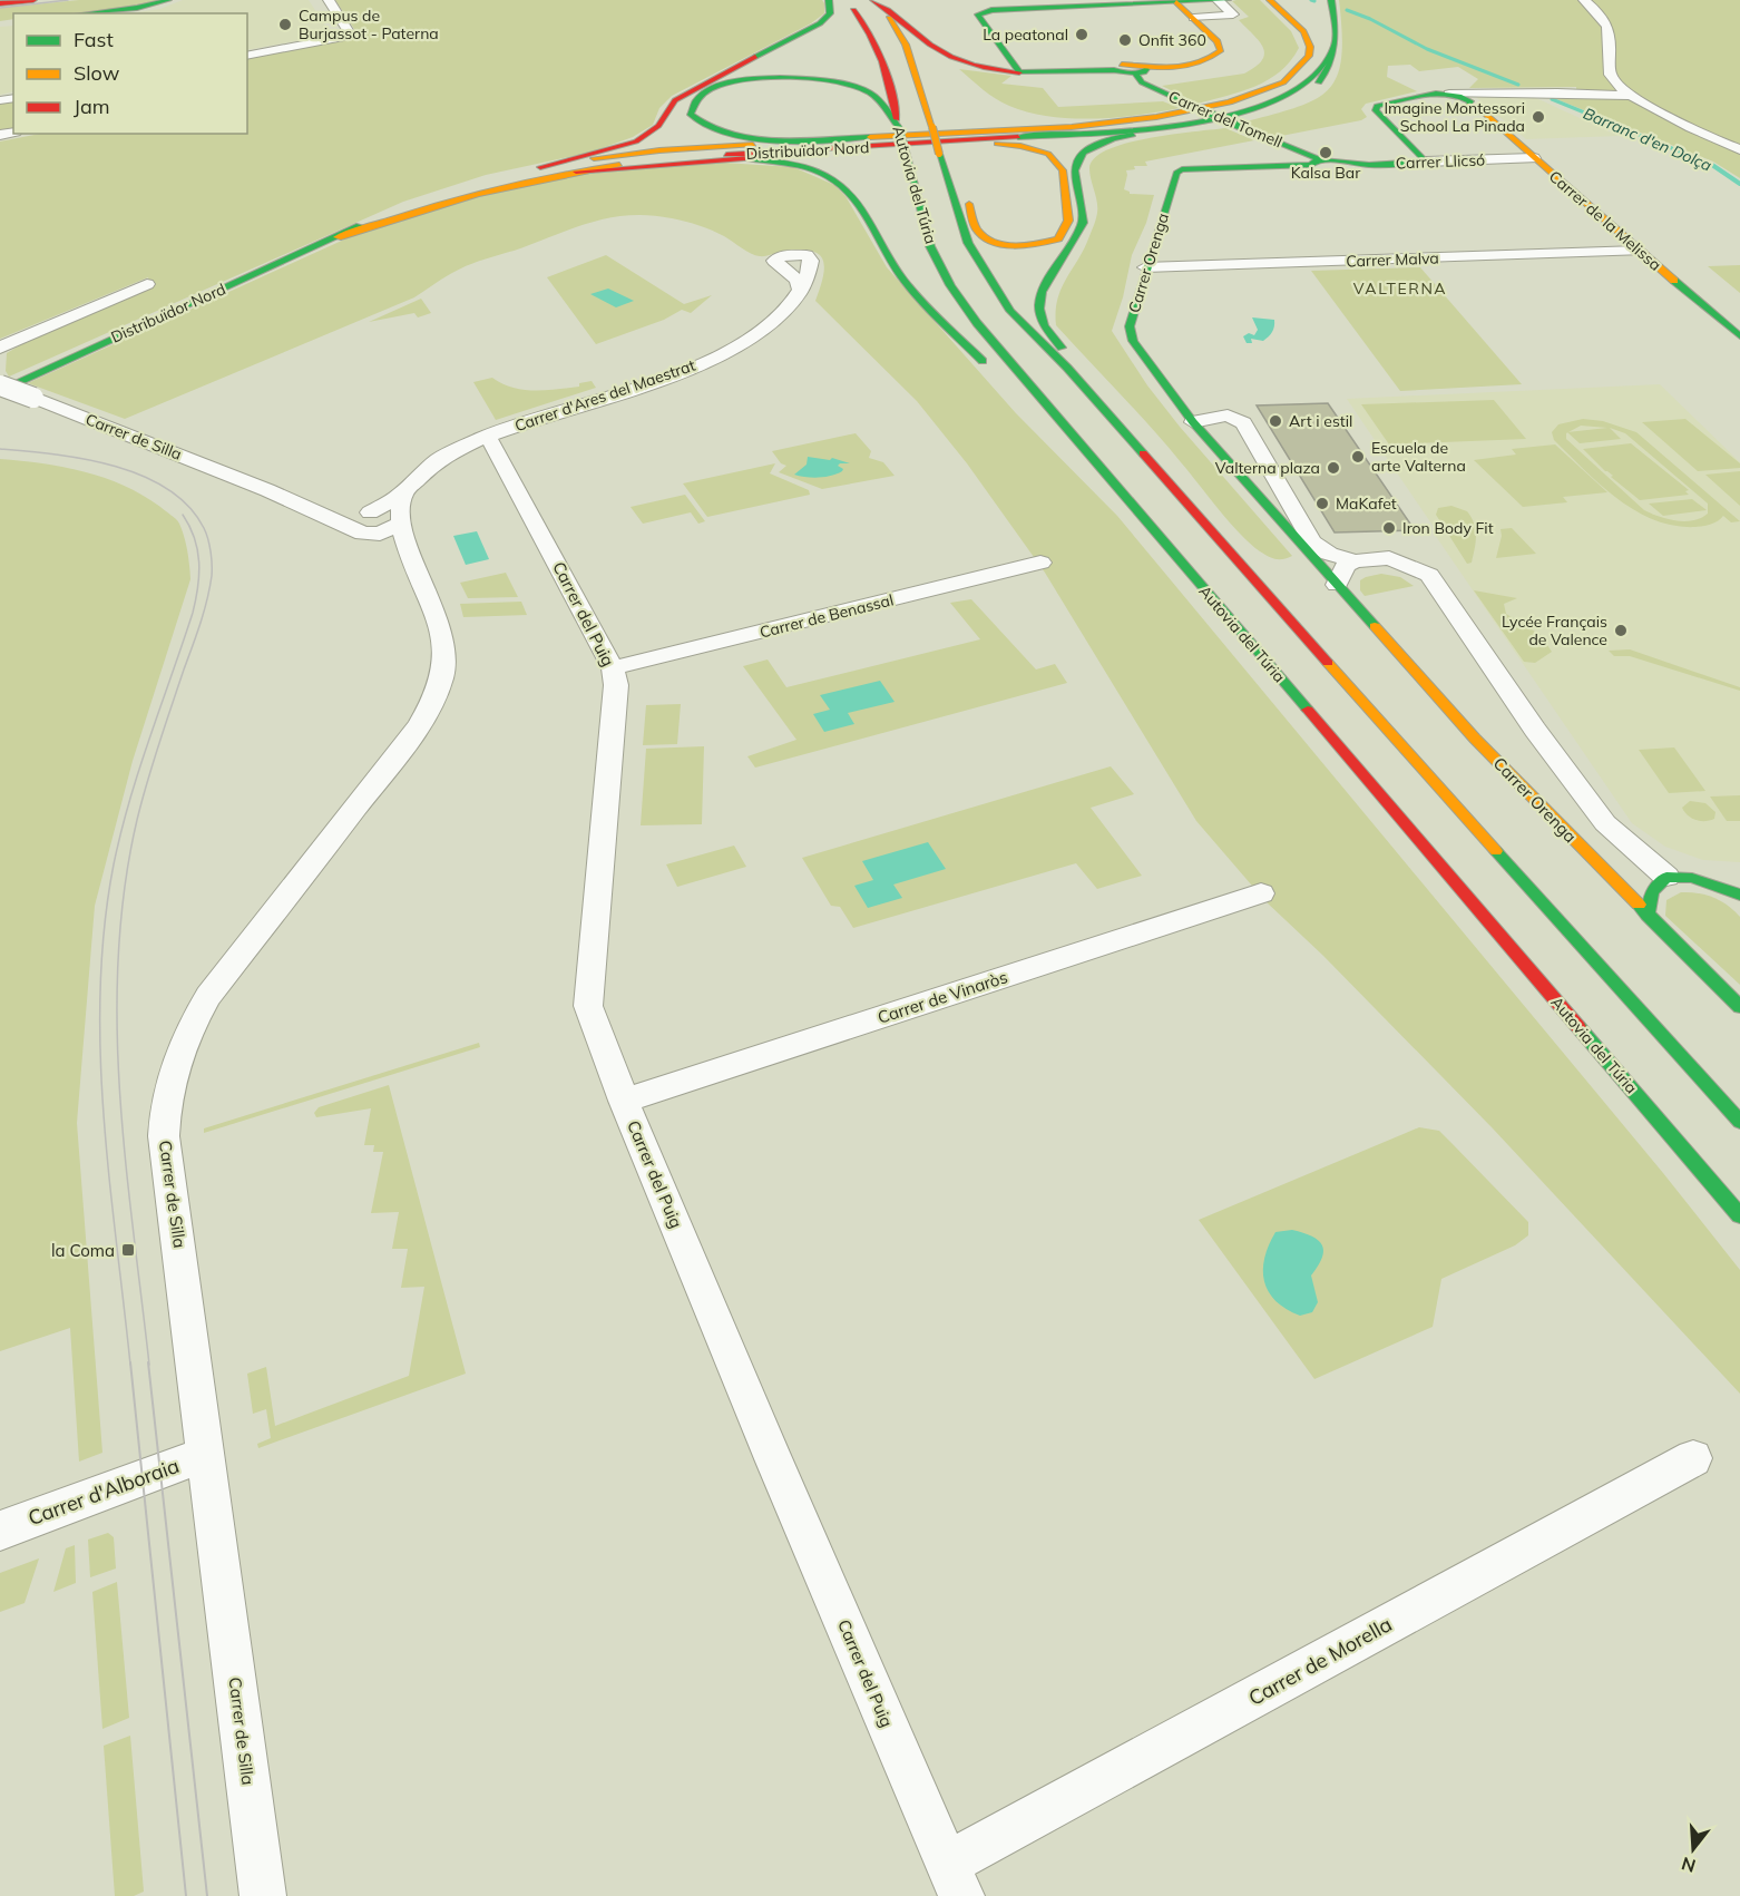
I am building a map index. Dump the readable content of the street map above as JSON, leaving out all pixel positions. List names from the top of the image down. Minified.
{"streets":{"main road":["Carrer del Tomell","Distribuïdor Nord","Carrer Llicsó","Autovia del Túria","Carrer de la Melissa","Carrer Orenga"],"street":["Carrer Malva","Carrer d'Ares del Maestrat","Carrer de Silla","Carrer del Puig","Carrer de Benassal","Carrer de Vinaròs","Carrer d'Alboraia","Carrer de Morella"]},"crossings":[["Carrer del Tomell","Carrer Llicsó"],["Carrer del Tomell","Carrer Orenga"],["Distribuïdor Nord","Autovia del Túria"],["Carrer Llicsó","Carrer de la Melissa"],["Carrer Llicsó","Carrer Orenga"],["Carrer de la Melissa","Carrer Malva"],["Carrer Malva","Carrer Orenga"],["Carrer d'Ares del Maestrat","Carrer de Silla"],["Carrer d'Ares del Maestrat","Carrer del Puig"],["Carrer de Silla","Carrer d'Alboraia"],["Carrer del Puig","Carrer de Benassal"],["Carrer del Puig","Carrer de Vinaròs"],["Carrer del Puig","Carrer de Morella"]],"districts":["VALTERNA"],"water":["Barranc d'en Dolça"],"places":{"other":["Campus de Burjassot - Paterna","La peatonal","Onfit 360","Imagine Montessori School La Pinada","Kalsa Bar","Art i estil","Escuela de arte Valterna","Valterna plaza","MaKafet","Iron Body Fit","Lycée Français de Valence"],"transit":["la Coma"]},"legend":["Fast","Slow","Jam"],"north":"bottom"}
